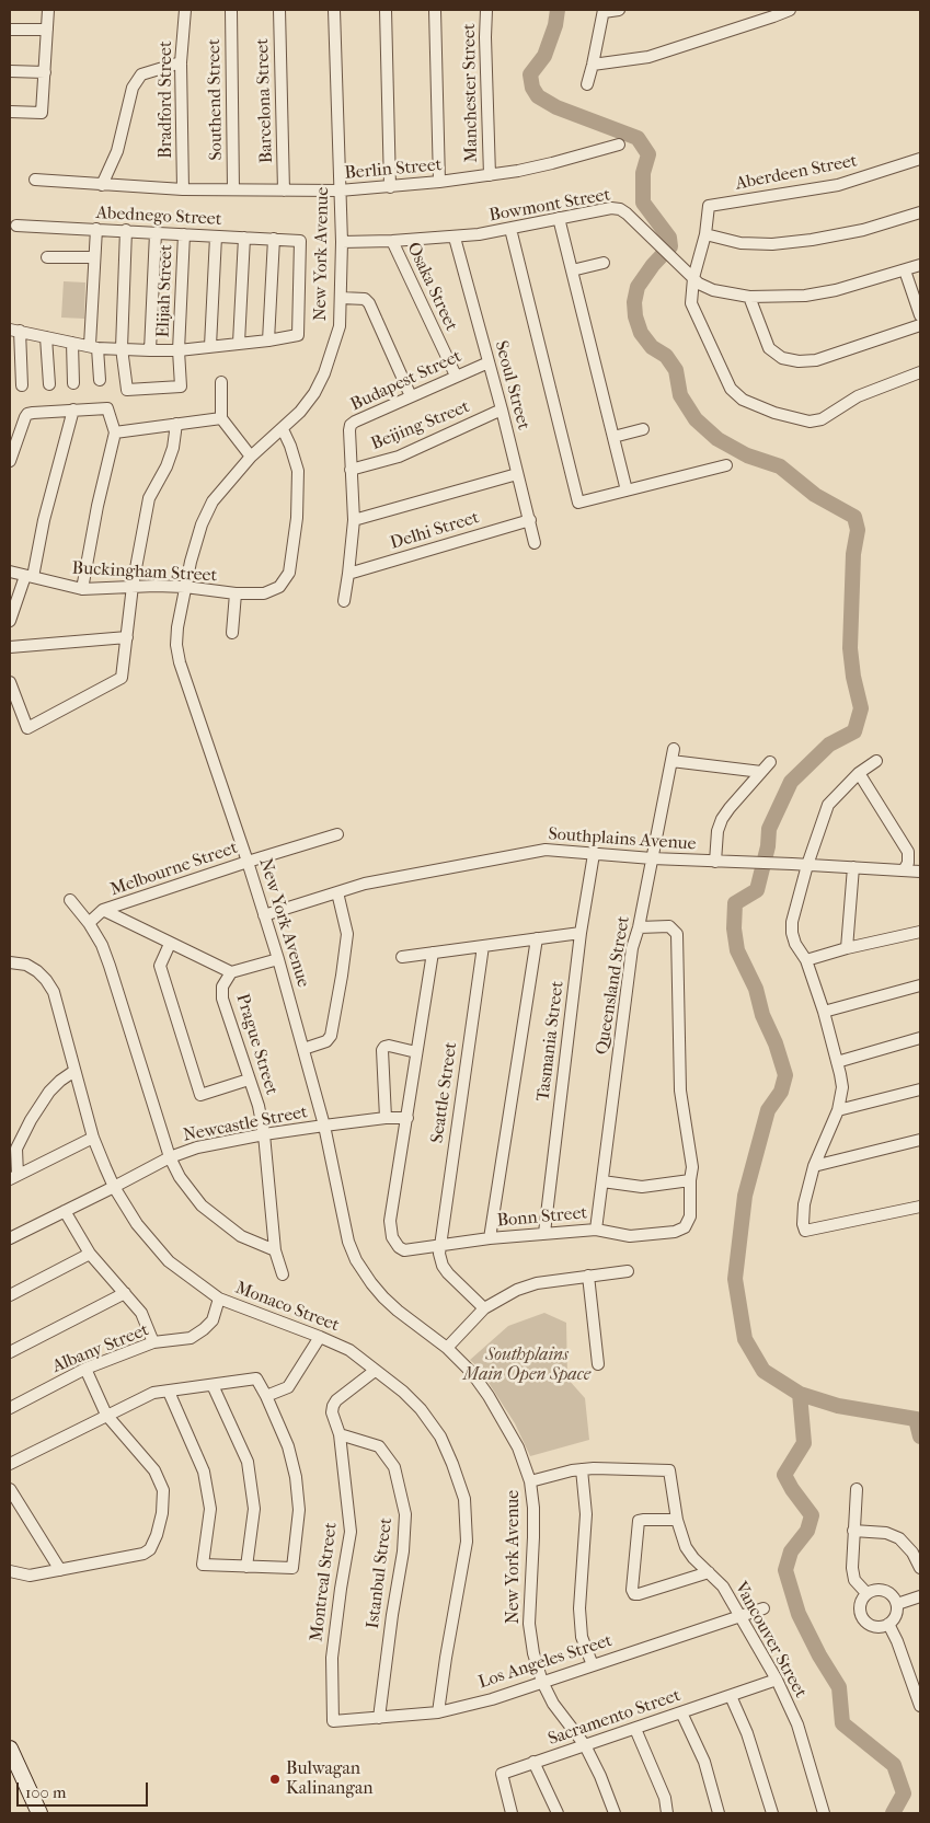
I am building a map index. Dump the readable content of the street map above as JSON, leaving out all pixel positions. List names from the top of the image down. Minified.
{"streets":{"street":["Manchester Street","Bradford Street","Southend Street","Barcelona Street","Berlin Street","Aberdeen Street","Bowmont Street","Abednego Street","New York Avenue","Osaka Street","Elijah Street","Budapest Street","Seoul Street","Beijing Street","Delhi Street","Buckingham Street","Southplains Avenue","Melbourne Street","Queensland Street","Tasmania Street","Prague Street","Seattle Street","Newcastle Street","Bonn Street","Monaco Street","Albany Street","Istanbul Street","Montreal Street","Vancouver Street","Los Angeles Street","Sacramento Street"]},"crossings":[["Manchester Street","Berlin Street"],["Bradford Street","Berlin Street"],["Southend Street","Berlin Street"],["Barcelona Street","Berlin Street"],["Berlin Street","New York Avenue"],["Bowmont Street","New York Avenue"],["Bowmont Street","Osaka Street"],["Bowmont Street","Seoul Street"],["Abednego Street","Elijah Street"],["New York Avenue","Buckingham Street"],["New York Avenue","Southplains Avenue"],["New York Avenue","Melbourne Street"],["New York Avenue","Prague Street"],["New York Avenue","Newcastle Street"],["New York Avenue","Vancouver Street"],["New York Avenue","Los Angeles Street"],["New York Avenue","Sacramento Street"],["Osaka Street","Budapest Street"],["Budapest Street","Seoul Street"],["Budapest Street","Beijing Street"],["Budapest Street","Delhi Street"],["Seoul Street","Beijing Street"],["Seoul Street","Delhi Street"],["Southplains Avenue","Queensland Street"],["Southplains Avenue","Tasmania Street"],["Queensland Street","Bonn Street"],["Tasmania Street","Bonn Street"],["Prague Street","Newcastle Street"],["Seattle Street","Bonn Street"],["Newcastle Street","Bonn Street"],["Newcastle Street","Monaco Street"],["Monaco Street","Albany Street"],["Monaco Street","Montreal Street"],["Monaco Street","Los Angeles Street"],["Istanbul Street","Montreal Street"],["Istanbul Street","Los Angeles Street"],["Montreal Street","Los Angeles Street"],["Vancouver Street","Los Angeles Street"],["Vancouver Street","Sacramento Street"]],"parks":["Southplains Main Open Space"],"places":["Bulwagan Kalinangan"],"scale_bar":"100 m"}
